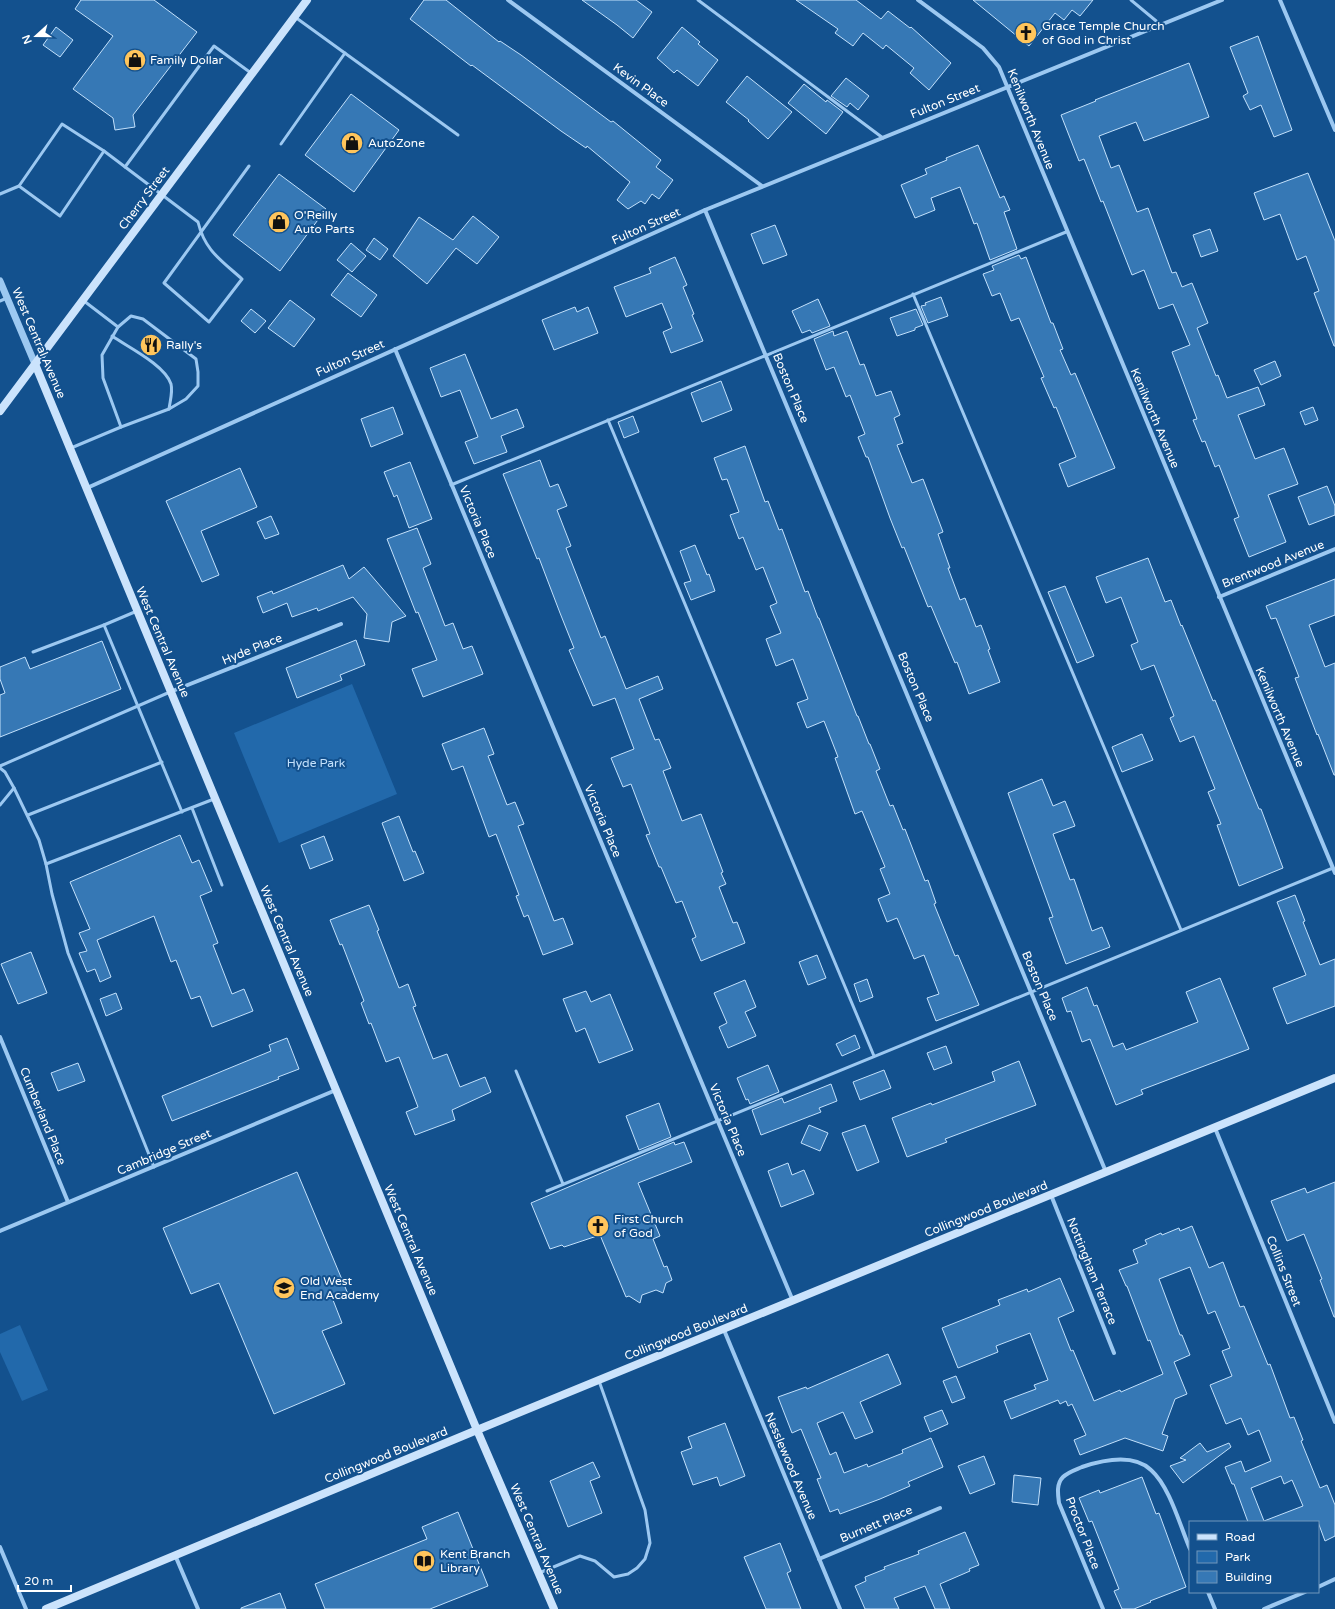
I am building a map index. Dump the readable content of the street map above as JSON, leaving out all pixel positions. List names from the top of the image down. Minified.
{"streets":{"main road":["Cherry Street","West Central Avenue","Collingwood Boulevard"],"street":["Kevin Place","Fulton Street","Kenilworth Avenue","Boston Place","Victoria Place","Brentwood Avenue","Hyde Place","Cumberland Place","Cambridge Street","Nottingham Terrace","Collins Street","Nesslewood Avenue","Burnett Place","Proctor Place"]},"crossings":[["Kevin Place","Fulton Street"],["Fulton Street","Kenilworth Avenue"],["Fulton Street","West Central Avenue"],["Fulton Street","Boston Place"],["Fulton Street","Victoria Place"],["Kenilworth Avenue","Brentwood Avenue"],["Cherry Street","West Central Avenue"],["West Central Avenue","Hyde Place"],["West Central Avenue","Cambridge Street"],["West Central Avenue","Collingwood Boulevard"],["Boston Place","Collingwood Boulevard"],["Victoria Place","Collingwood Boulevard"],["Cumberland Place","Cambridge Street"],["Collingwood Boulevard","Nottingham Terrace"],["Collingwood Boulevard","Collins Street"],["Collingwood Boulevard","Nesslewood Avenue"],["Nesslewood Avenue","Burnett Place"]],"parks":["Hyde Park"],"places":{"church":["Grace Temple Church of God in Christ","First Church of God"],"shop":["Family Dollar","AutoZone","O'Reilly Auto Parts"],"restaurant":["Rally's"],"school or university":["Old West End Academy"],"library":["Kent Branch Library"]},"legend":["Road","Park","Building"],"scale_bar":"20 m","north":"left"}
